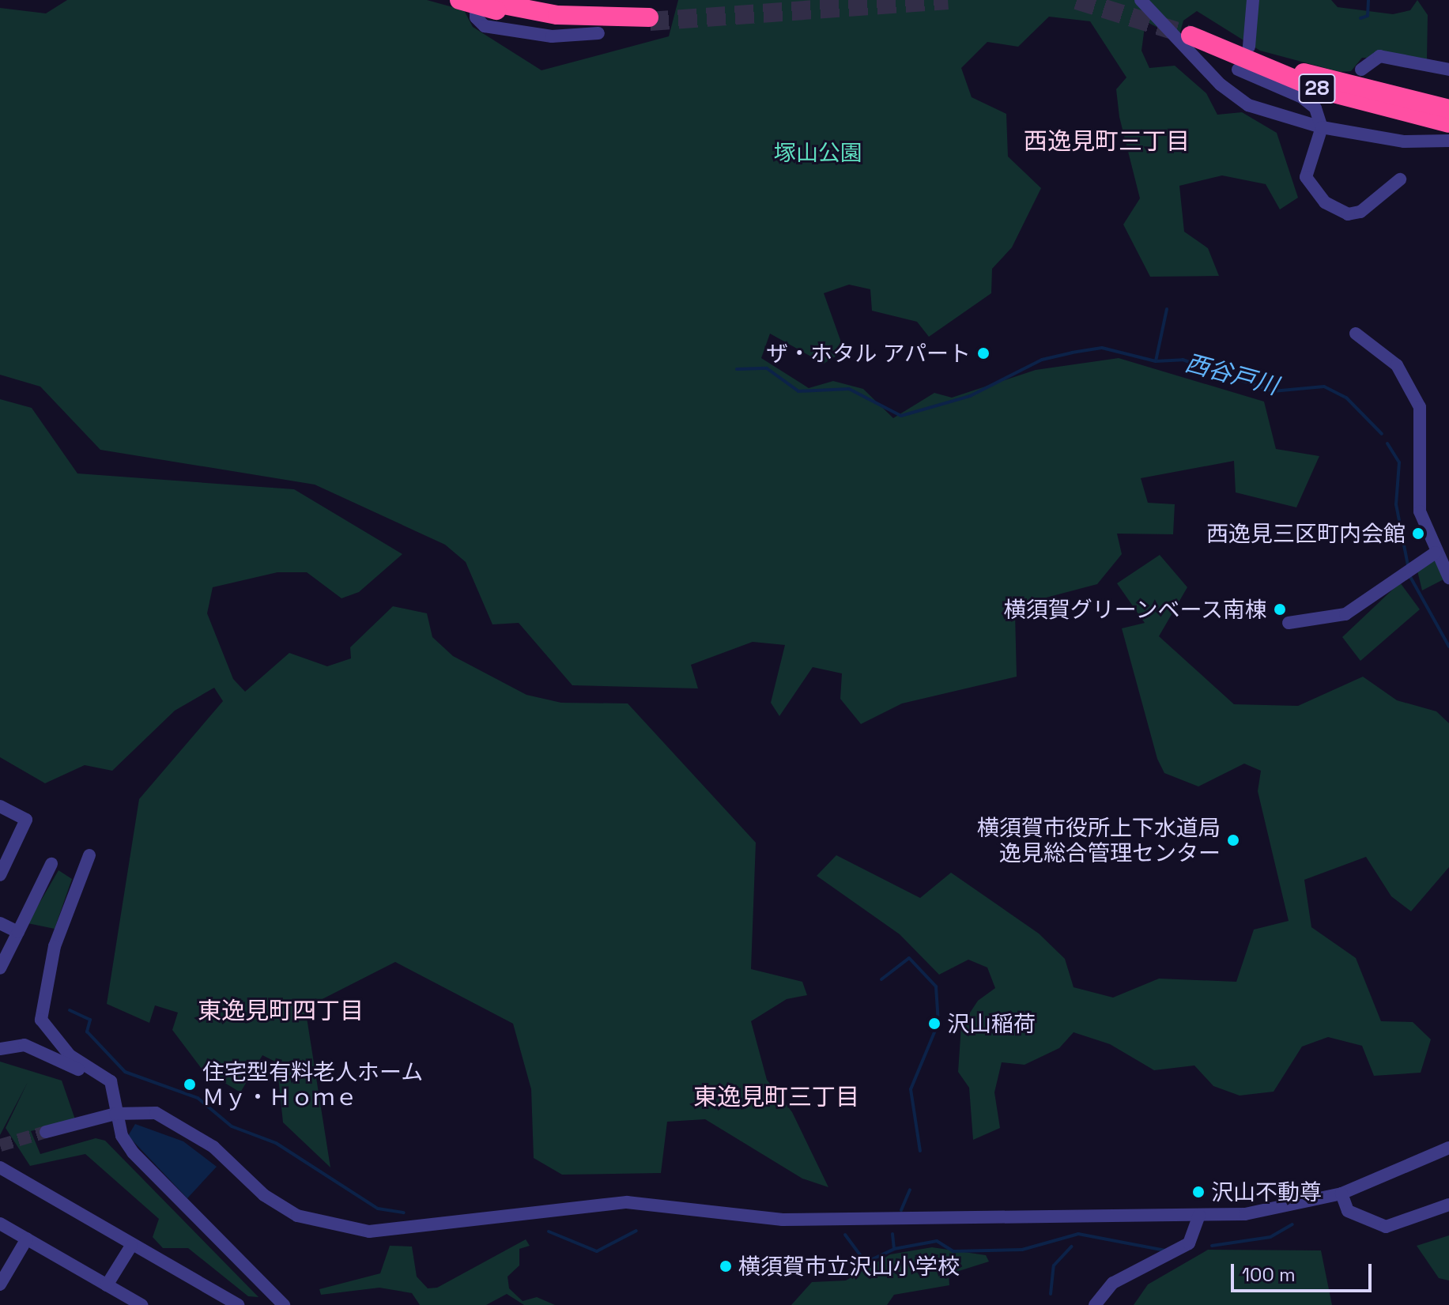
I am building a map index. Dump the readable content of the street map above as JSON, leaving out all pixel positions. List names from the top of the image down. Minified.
{"streets":{"highway":["28"]},"districts":["西逸見町三丁目","東逸見町四丁目","東逸見町三丁目"],"water":["西谷戸川"],"parks":["塚山公園"],"places":["ザ・ホタル アパート","西逸見三区町内会館","横須賀グリーンベース南棟","横須賀市役所上下水道局 逸見総合管理センター","沢山稲荷","住宅型有料老人ホーム Ｍｙ・Ｈｏｍｅ","沢山不動尊","横須賀市立沢山小学校"],"scale_bar":"100 m"}
